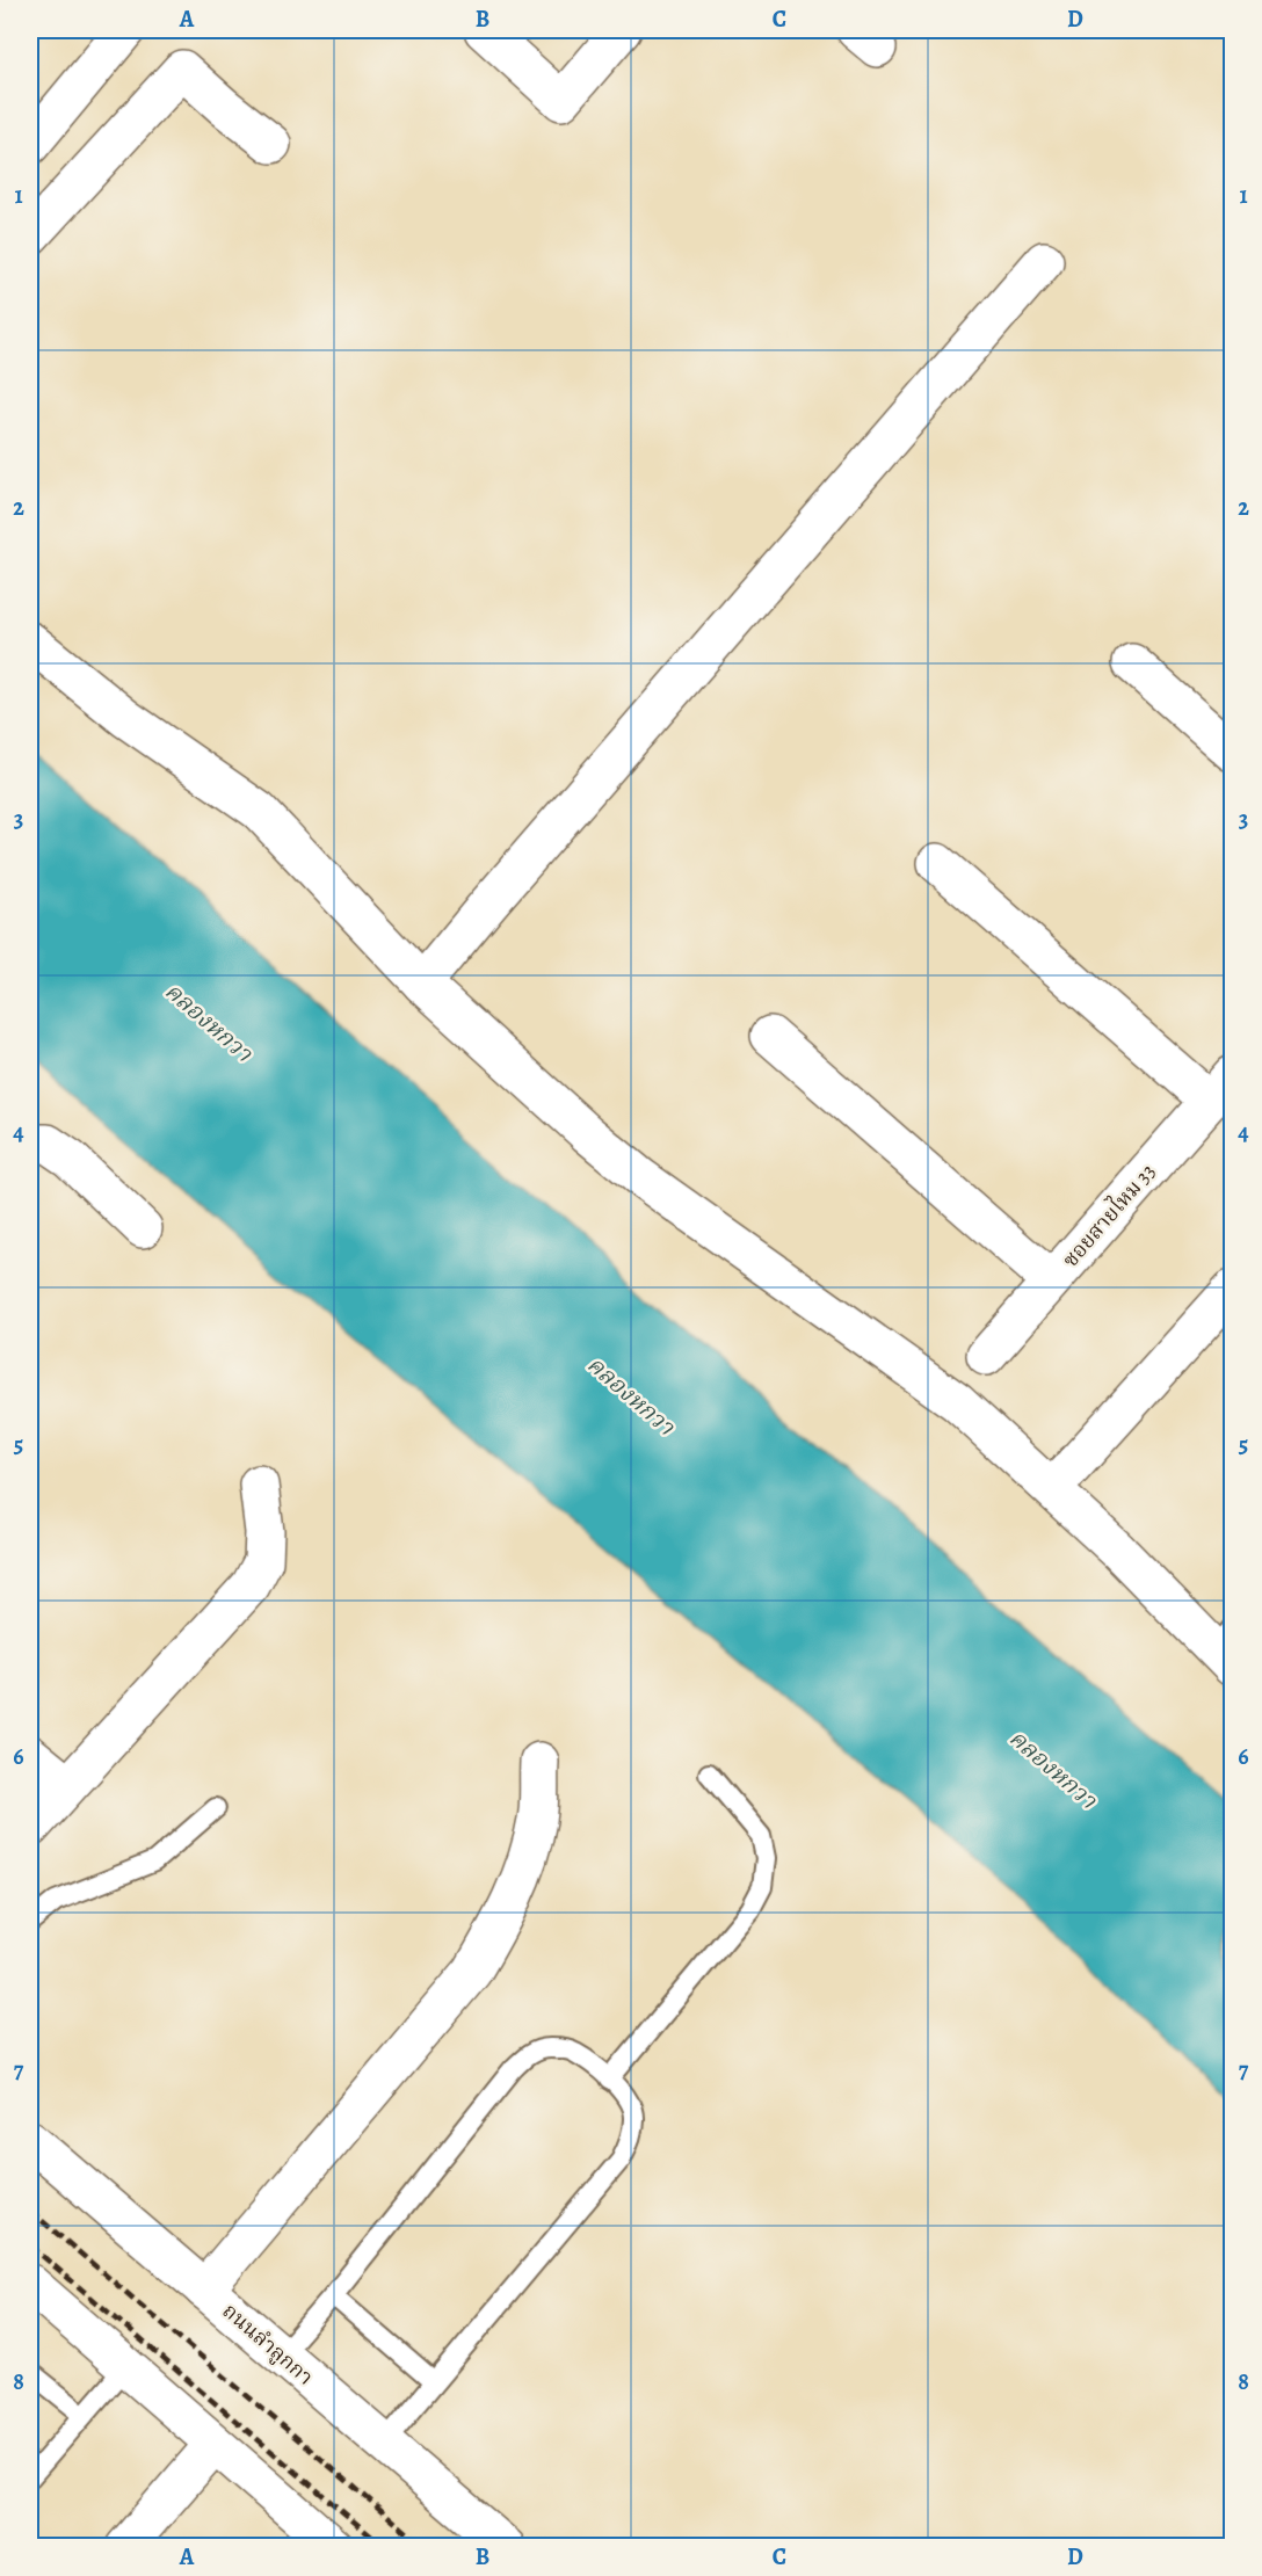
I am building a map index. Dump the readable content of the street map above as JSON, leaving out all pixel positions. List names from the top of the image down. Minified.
{"streets":{"street":["ซอยสายไหม 33","ถนนลำลูกกา"]},"water":["คลองหกวา"],"grid":{"columns":["A","B","C","D"],"rows":["1","2","3","4","5","6","7","8"]}}
